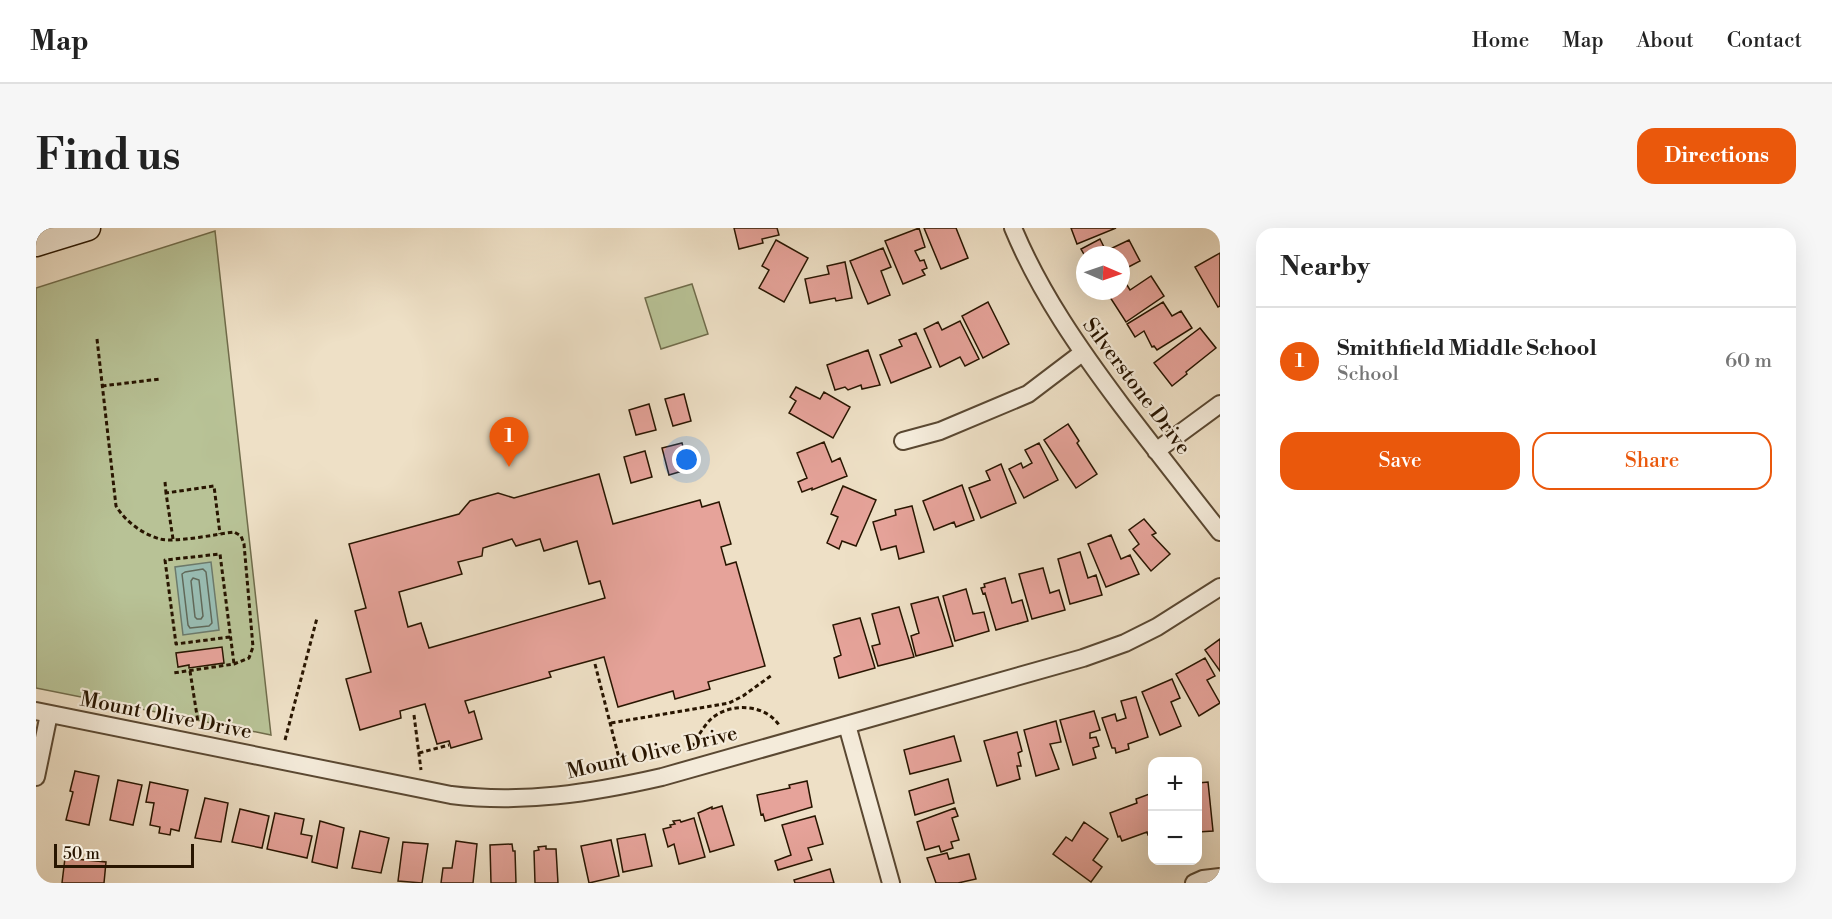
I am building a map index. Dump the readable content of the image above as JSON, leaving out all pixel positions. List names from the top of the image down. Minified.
{"streets":{"street":["Silverstone Drive","Mount Olive Drive"]},"scale_bar":"50 m","north":"right","page":{"header":"Map","nav":["Home","Map","About","Contact"],"buttons":["Directions",["Save","Share"]],"title":"Find us","heading":"Nearby","list":[{"mark":"1","name":"Smithfield Middle School","note":"School","value":"60 m"}],"pins":"1","map_buttons":["+","−"],"scale":"50 m"}}
